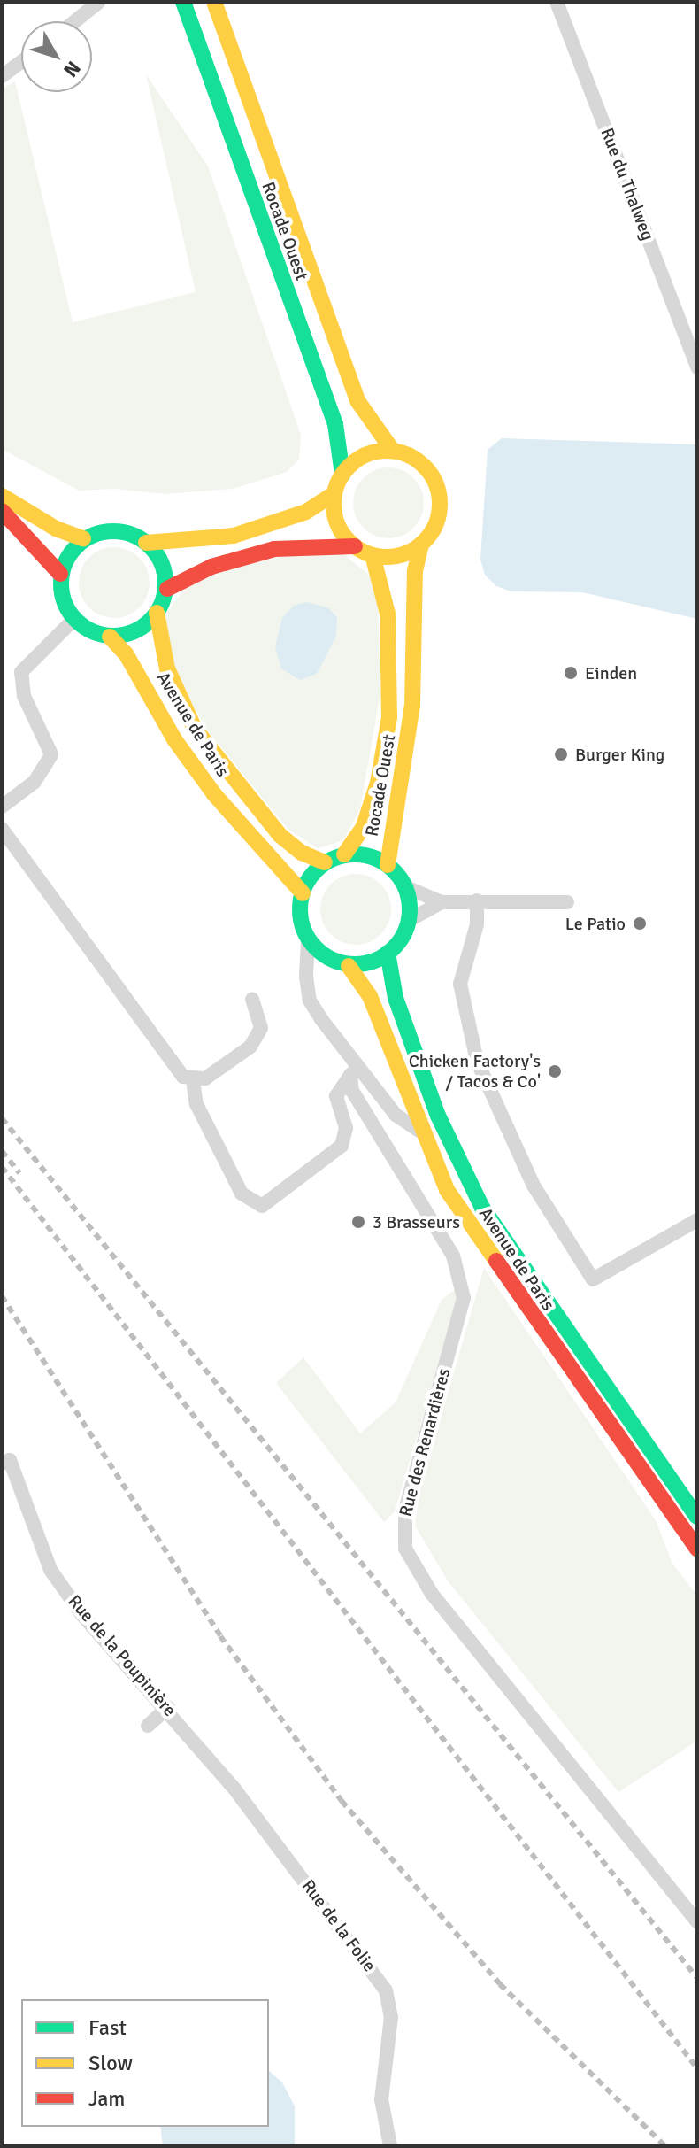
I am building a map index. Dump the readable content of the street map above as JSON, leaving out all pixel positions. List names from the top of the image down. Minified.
{"streets":{"main road":["Rocade Ouest","Avenue de Paris"],"street":["Rue du Thalweg","Rue des Renardières","Rue de la Poupinière","Rue de la Folie"]},"crossings":[["Rocade Ouest","Avenue de Paris"],["Rocade Ouest","Rue des Renardières"],["Avenue de Paris","Rue des Renardières"],["Rue de la Poupinière","Rue de la Folie"]],"places":["Einden","Burger King","Le Patio","Chicken Factory's / Tacos & Co'","3 Brasseurs"],"legend":["Fast","Slow","Jam"],"north":"bottom right"}
